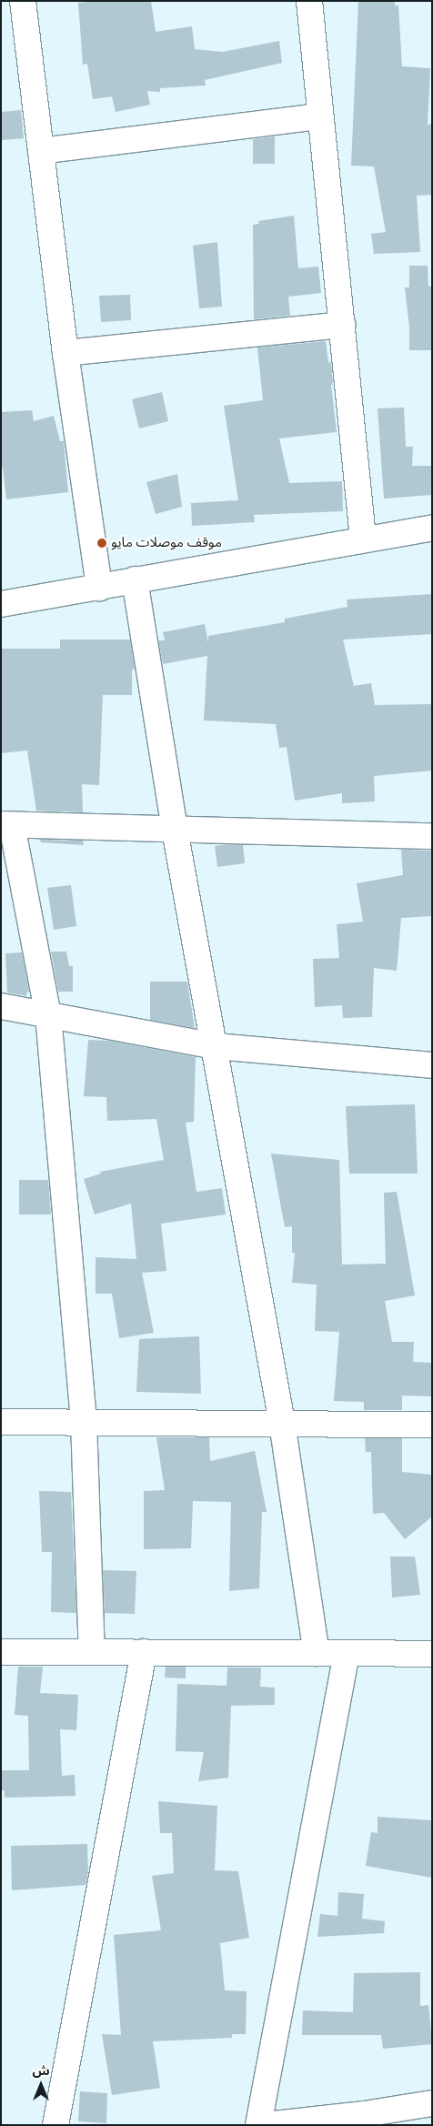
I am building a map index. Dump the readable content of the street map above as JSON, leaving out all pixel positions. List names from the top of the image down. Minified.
{"places":["موقف موصلات مايو"],"north":"top"}
